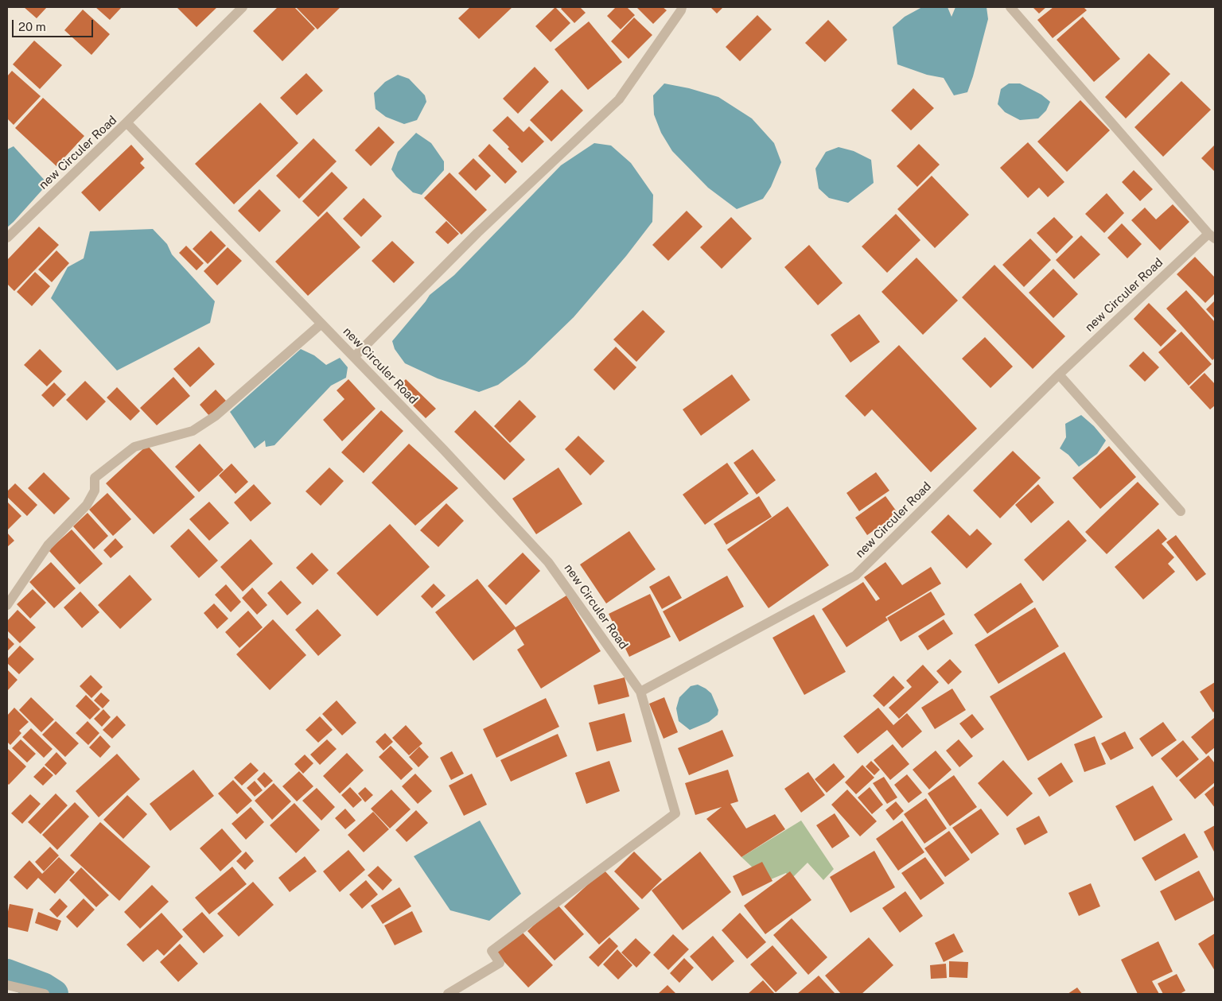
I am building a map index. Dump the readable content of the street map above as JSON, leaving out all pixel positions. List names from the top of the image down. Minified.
{"streets":{"street":["new Circuler Road"]},"scale_bar":"20 m"}
